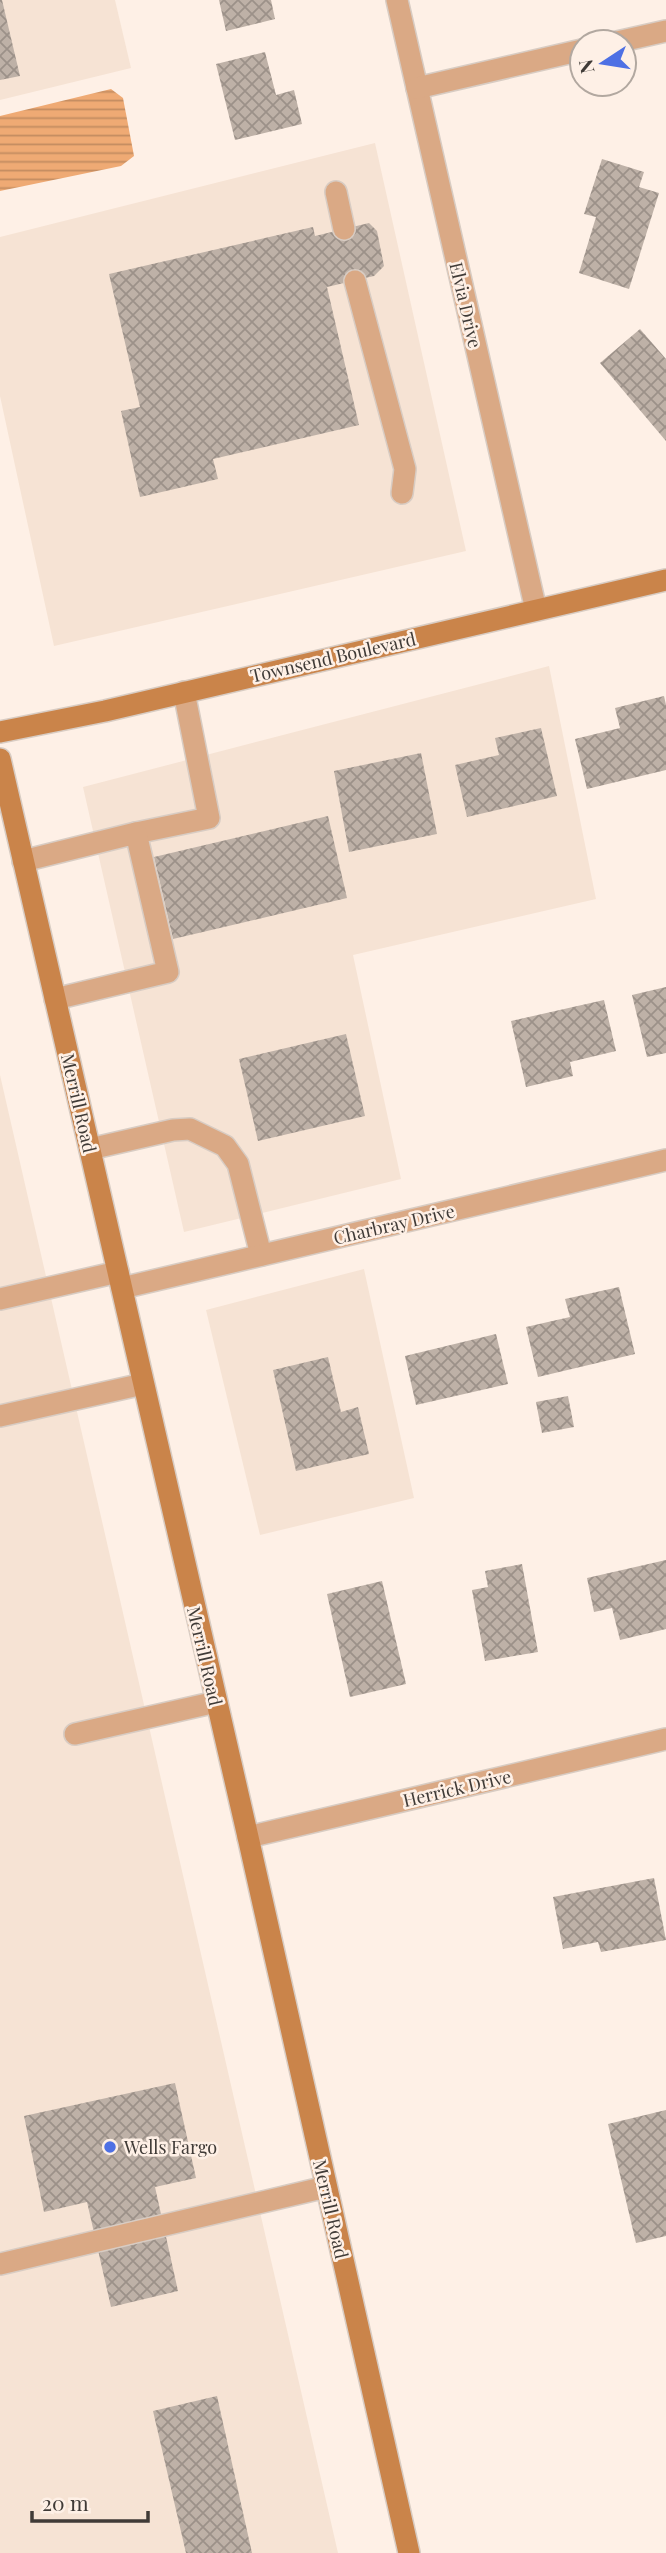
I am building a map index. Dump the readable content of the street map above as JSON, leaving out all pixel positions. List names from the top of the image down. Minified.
{"streets":{"main road":["Townsend Boulevard","Merrill Road"],"street":["Elvia Drive","Charbray Drive","Herrick Drive"]},"crossings":[["Elvia Drive","Townsend Boulevard"],["Merrill Road","Charbray Drive"],["Merrill Road","Herrick Drive"]],"places":["Wells Fargo"],"scale_bar":"20 m","north":"left"}
